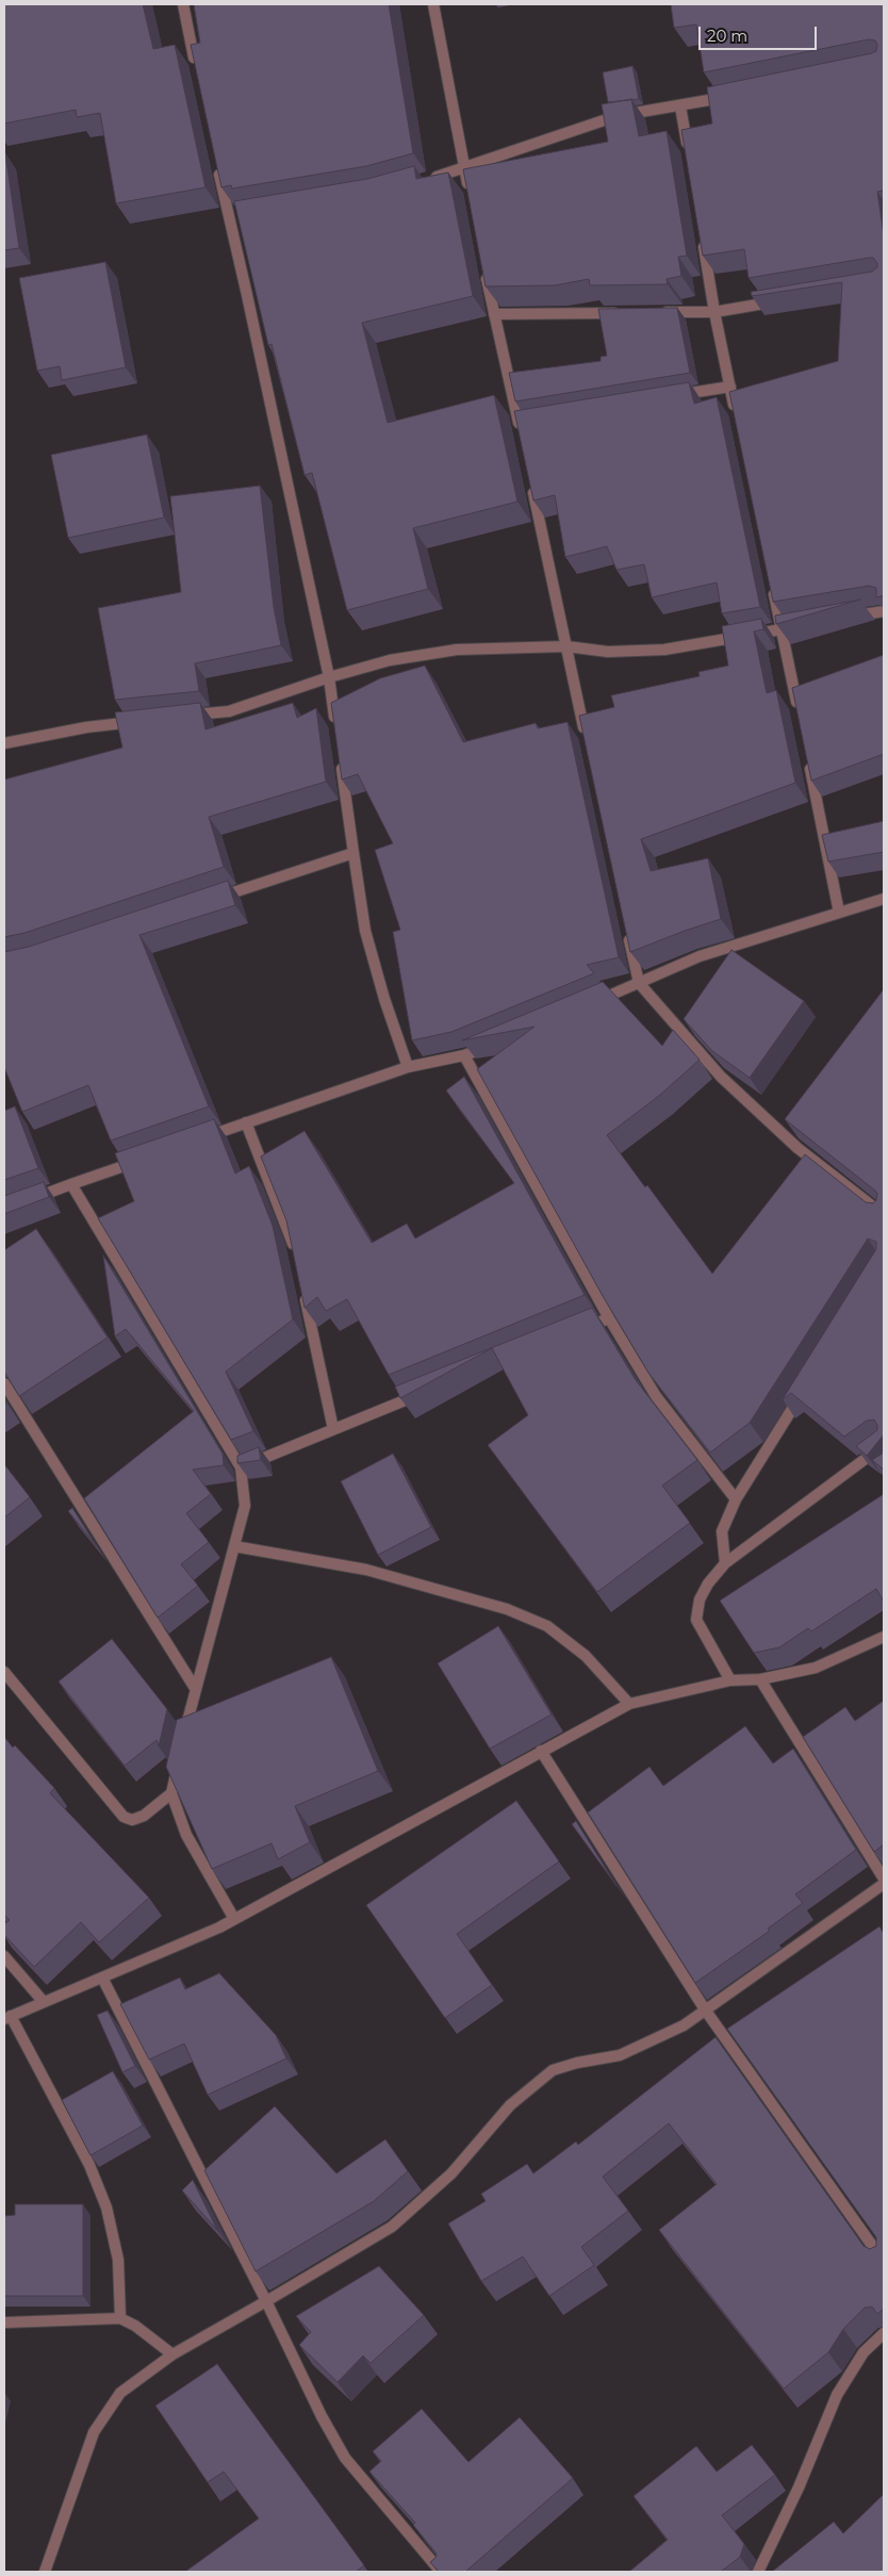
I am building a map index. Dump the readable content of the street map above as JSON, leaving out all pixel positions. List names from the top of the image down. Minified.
{"scale_bar":"20 m"}
